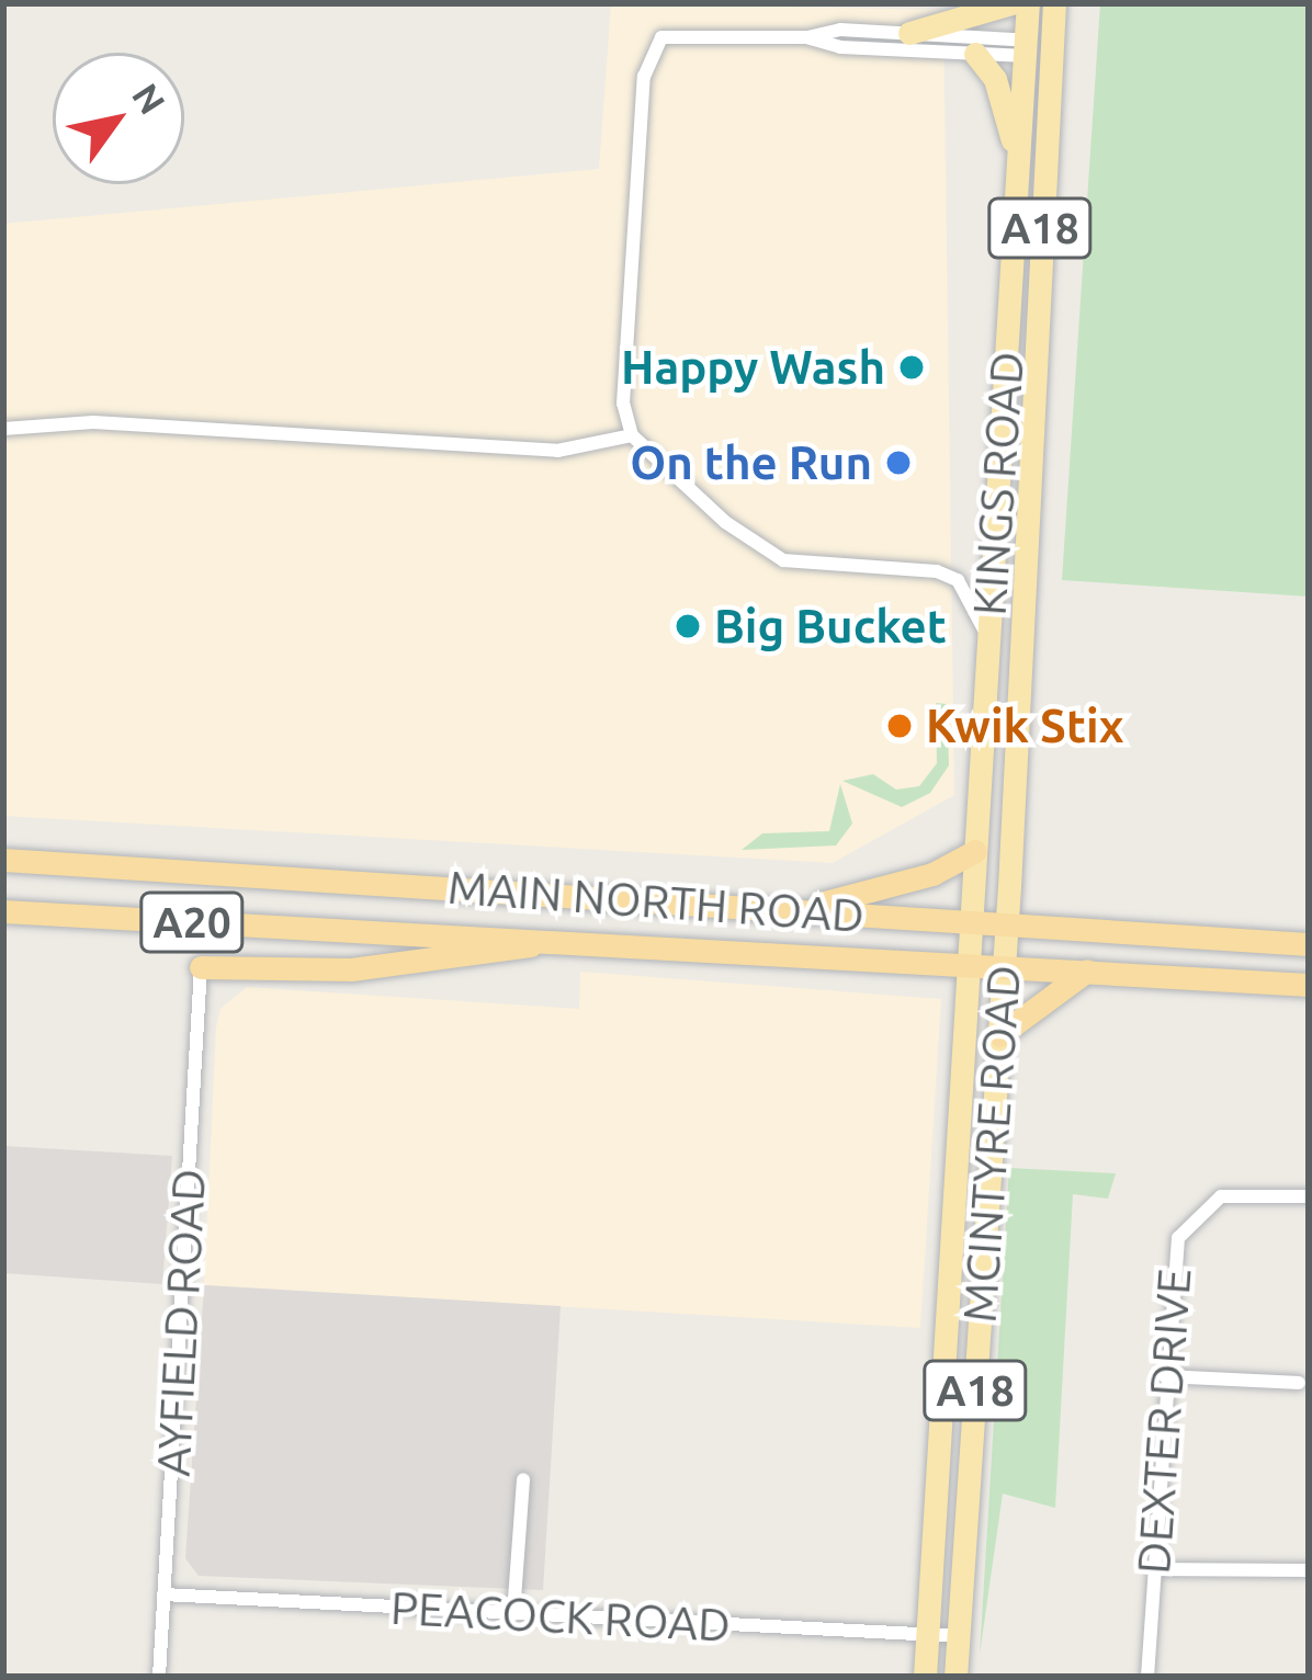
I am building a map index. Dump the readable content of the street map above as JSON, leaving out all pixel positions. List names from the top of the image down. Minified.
{"streets":{"highway":["MAIN NORTH ROAD","A20"],"main road":["A18","KINGS ROAD","MCINTYRE ROAD"],"street":["AYFIELD ROAD","DEXTER DRIVE","PEACOCK ROAD"]},"crossings":[["KINGS ROAD","MAIN NORTH ROAD"],["KINGS ROAD","MCINTYRE ROAD"],["MAIN NORTH ROAD","MCINTYRE ROAD"],["MCINTYRE ROAD","PEACOCK ROAD"],["AYFIELD ROAD","PEACOCK ROAD"]],"places":["Happy Wash","On the Run","Big Bucket","Kwik Stix"],"north":"top right"}
